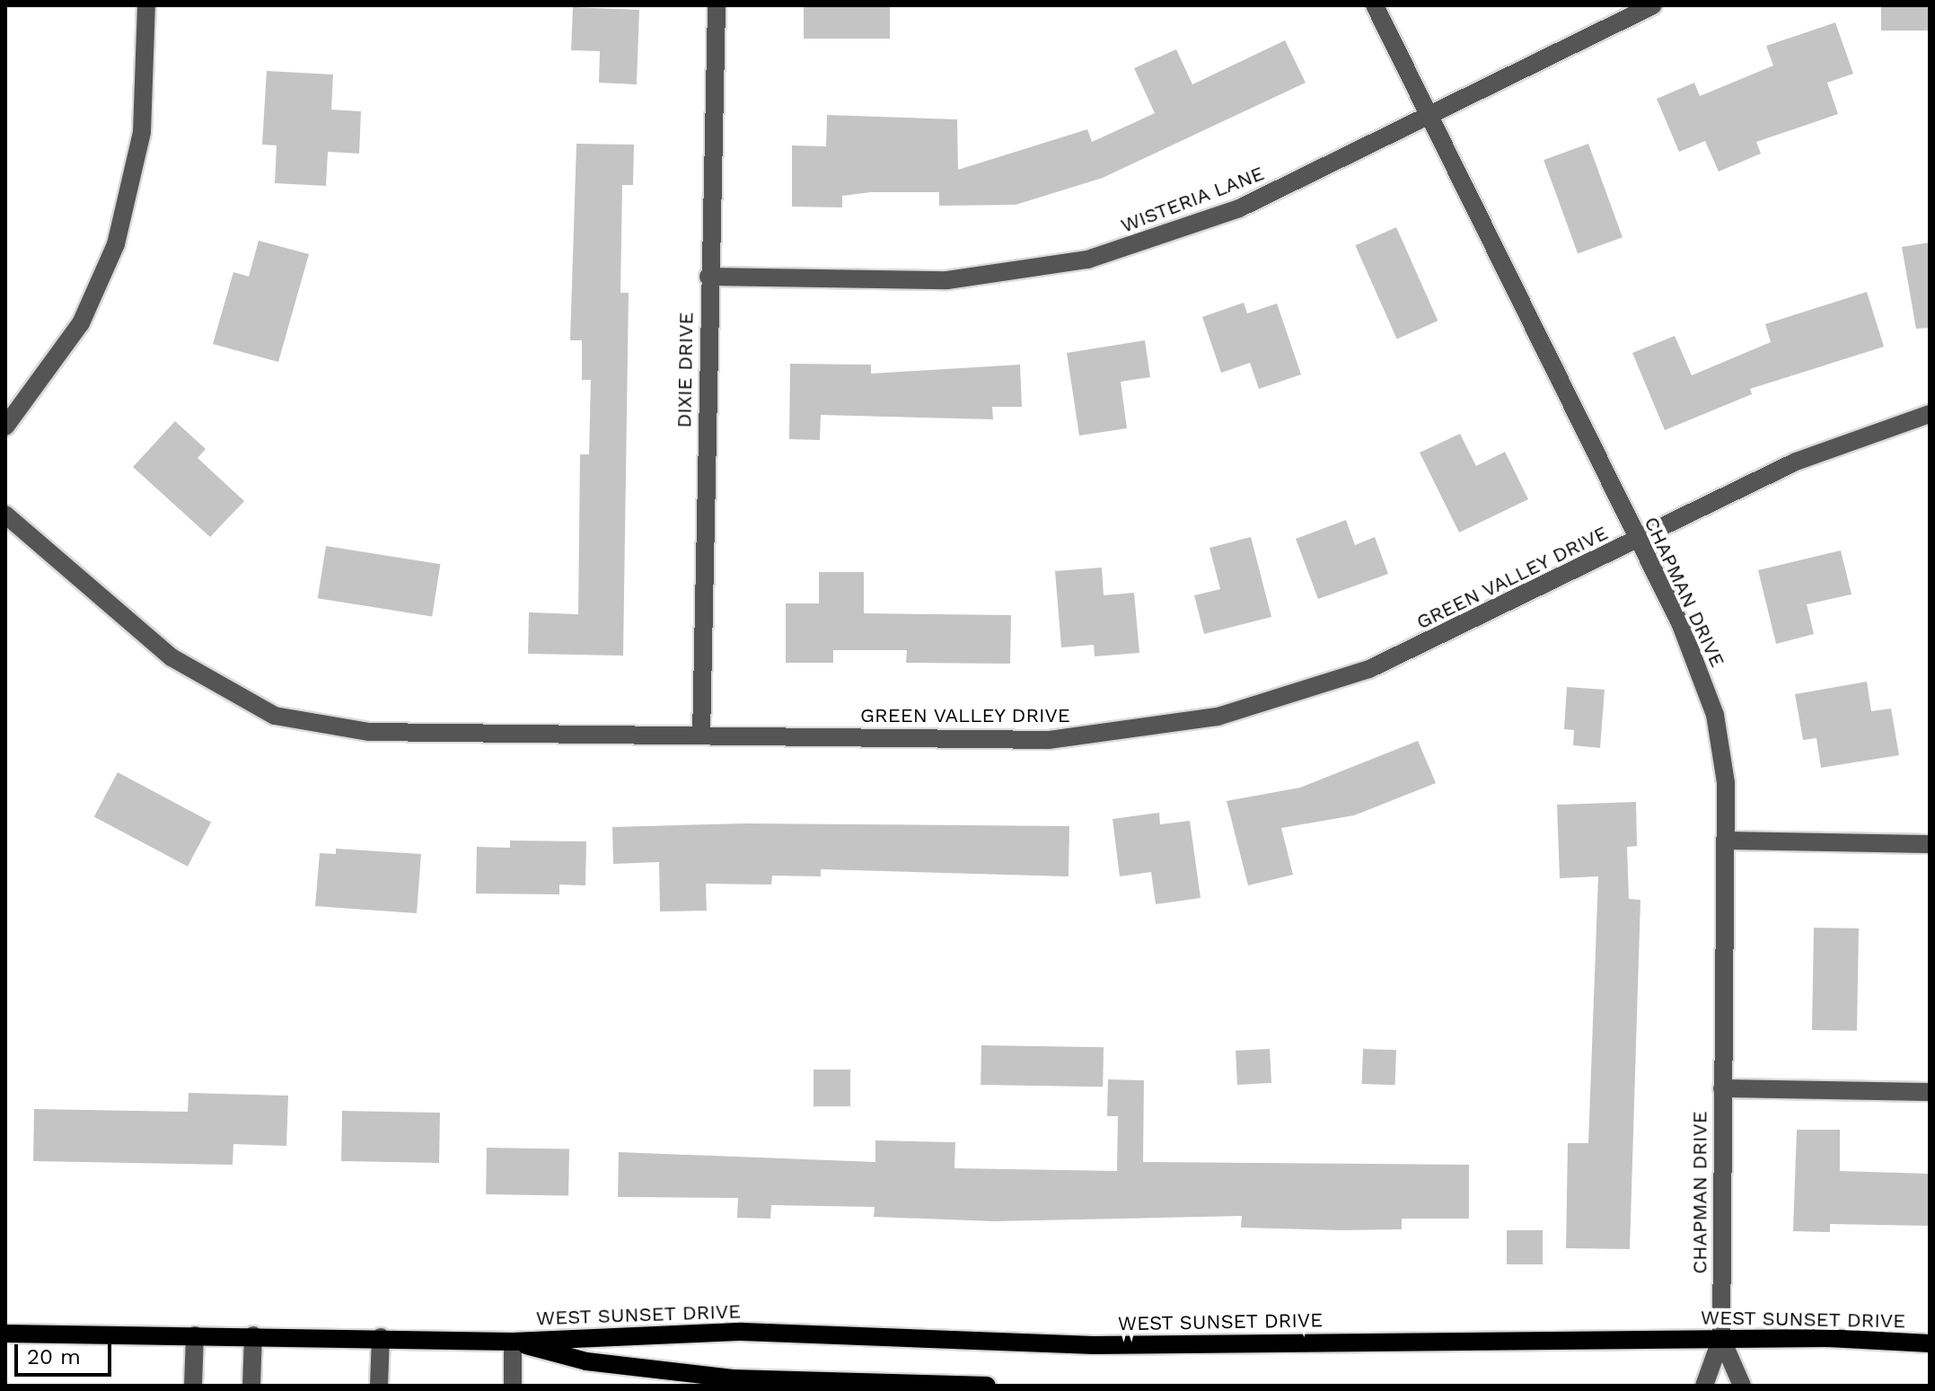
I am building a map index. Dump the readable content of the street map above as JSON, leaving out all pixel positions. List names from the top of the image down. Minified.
{"streets":{"main road":["WEST SUNSET DRIVE"],"street":["WISTERIA LANE","DIXIE DRIVE","GREEN VALLEY DRIVE","CHAPMAN DRIVE"]},"crossings":[["WISTERIA LANE","DIXIE DRIVE"],["WISTERIA LANE","CHAPMAN DRIVE"],["DIXIE DRIVE","GREEN VALLEY DRIVE"],["GREEN VALLEY DRIVE","CHAPMAN DRIVE"],["CHAPMAN DRIVE","WEST SUNSET DRIVE"]],"scale_bar":"20 m"}
